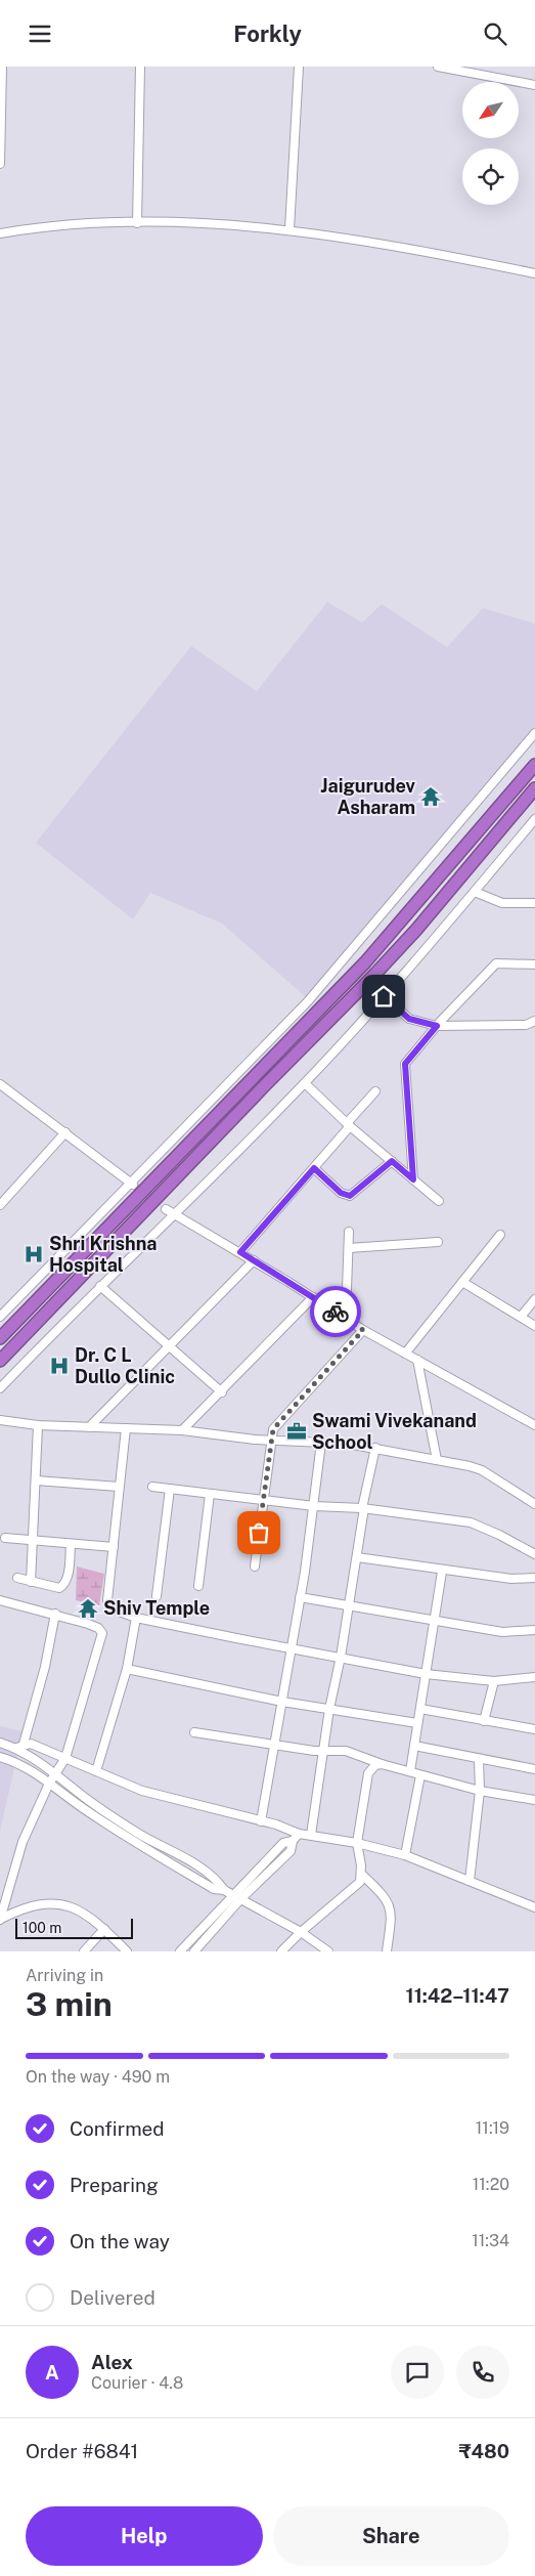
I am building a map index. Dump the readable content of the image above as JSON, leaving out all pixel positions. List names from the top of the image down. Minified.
{"places":{"temple":["Jaigurudev Asharam","Shiv Temple"],"hospital":["Shri Krishna Hospital","Dr. C L Dullo Clinic"],"office":["Swami Vivekanand School"]},"scale_bar":"100 m","north":"bottom left","page":{"header":"Forkly","scale":"100 m","heading":["3 min","Arriving in","11:42–11:47"],"panel":["Alex","Courier · 4.8","Order #6841","₹480"],"bar":"On the way · 490 m","list":[["Confirmed","11:19"],["Preparing","11:20"],["On the way","11:34"],"Delivered"],"round":"A","buttons":["Help","Share"]}}
